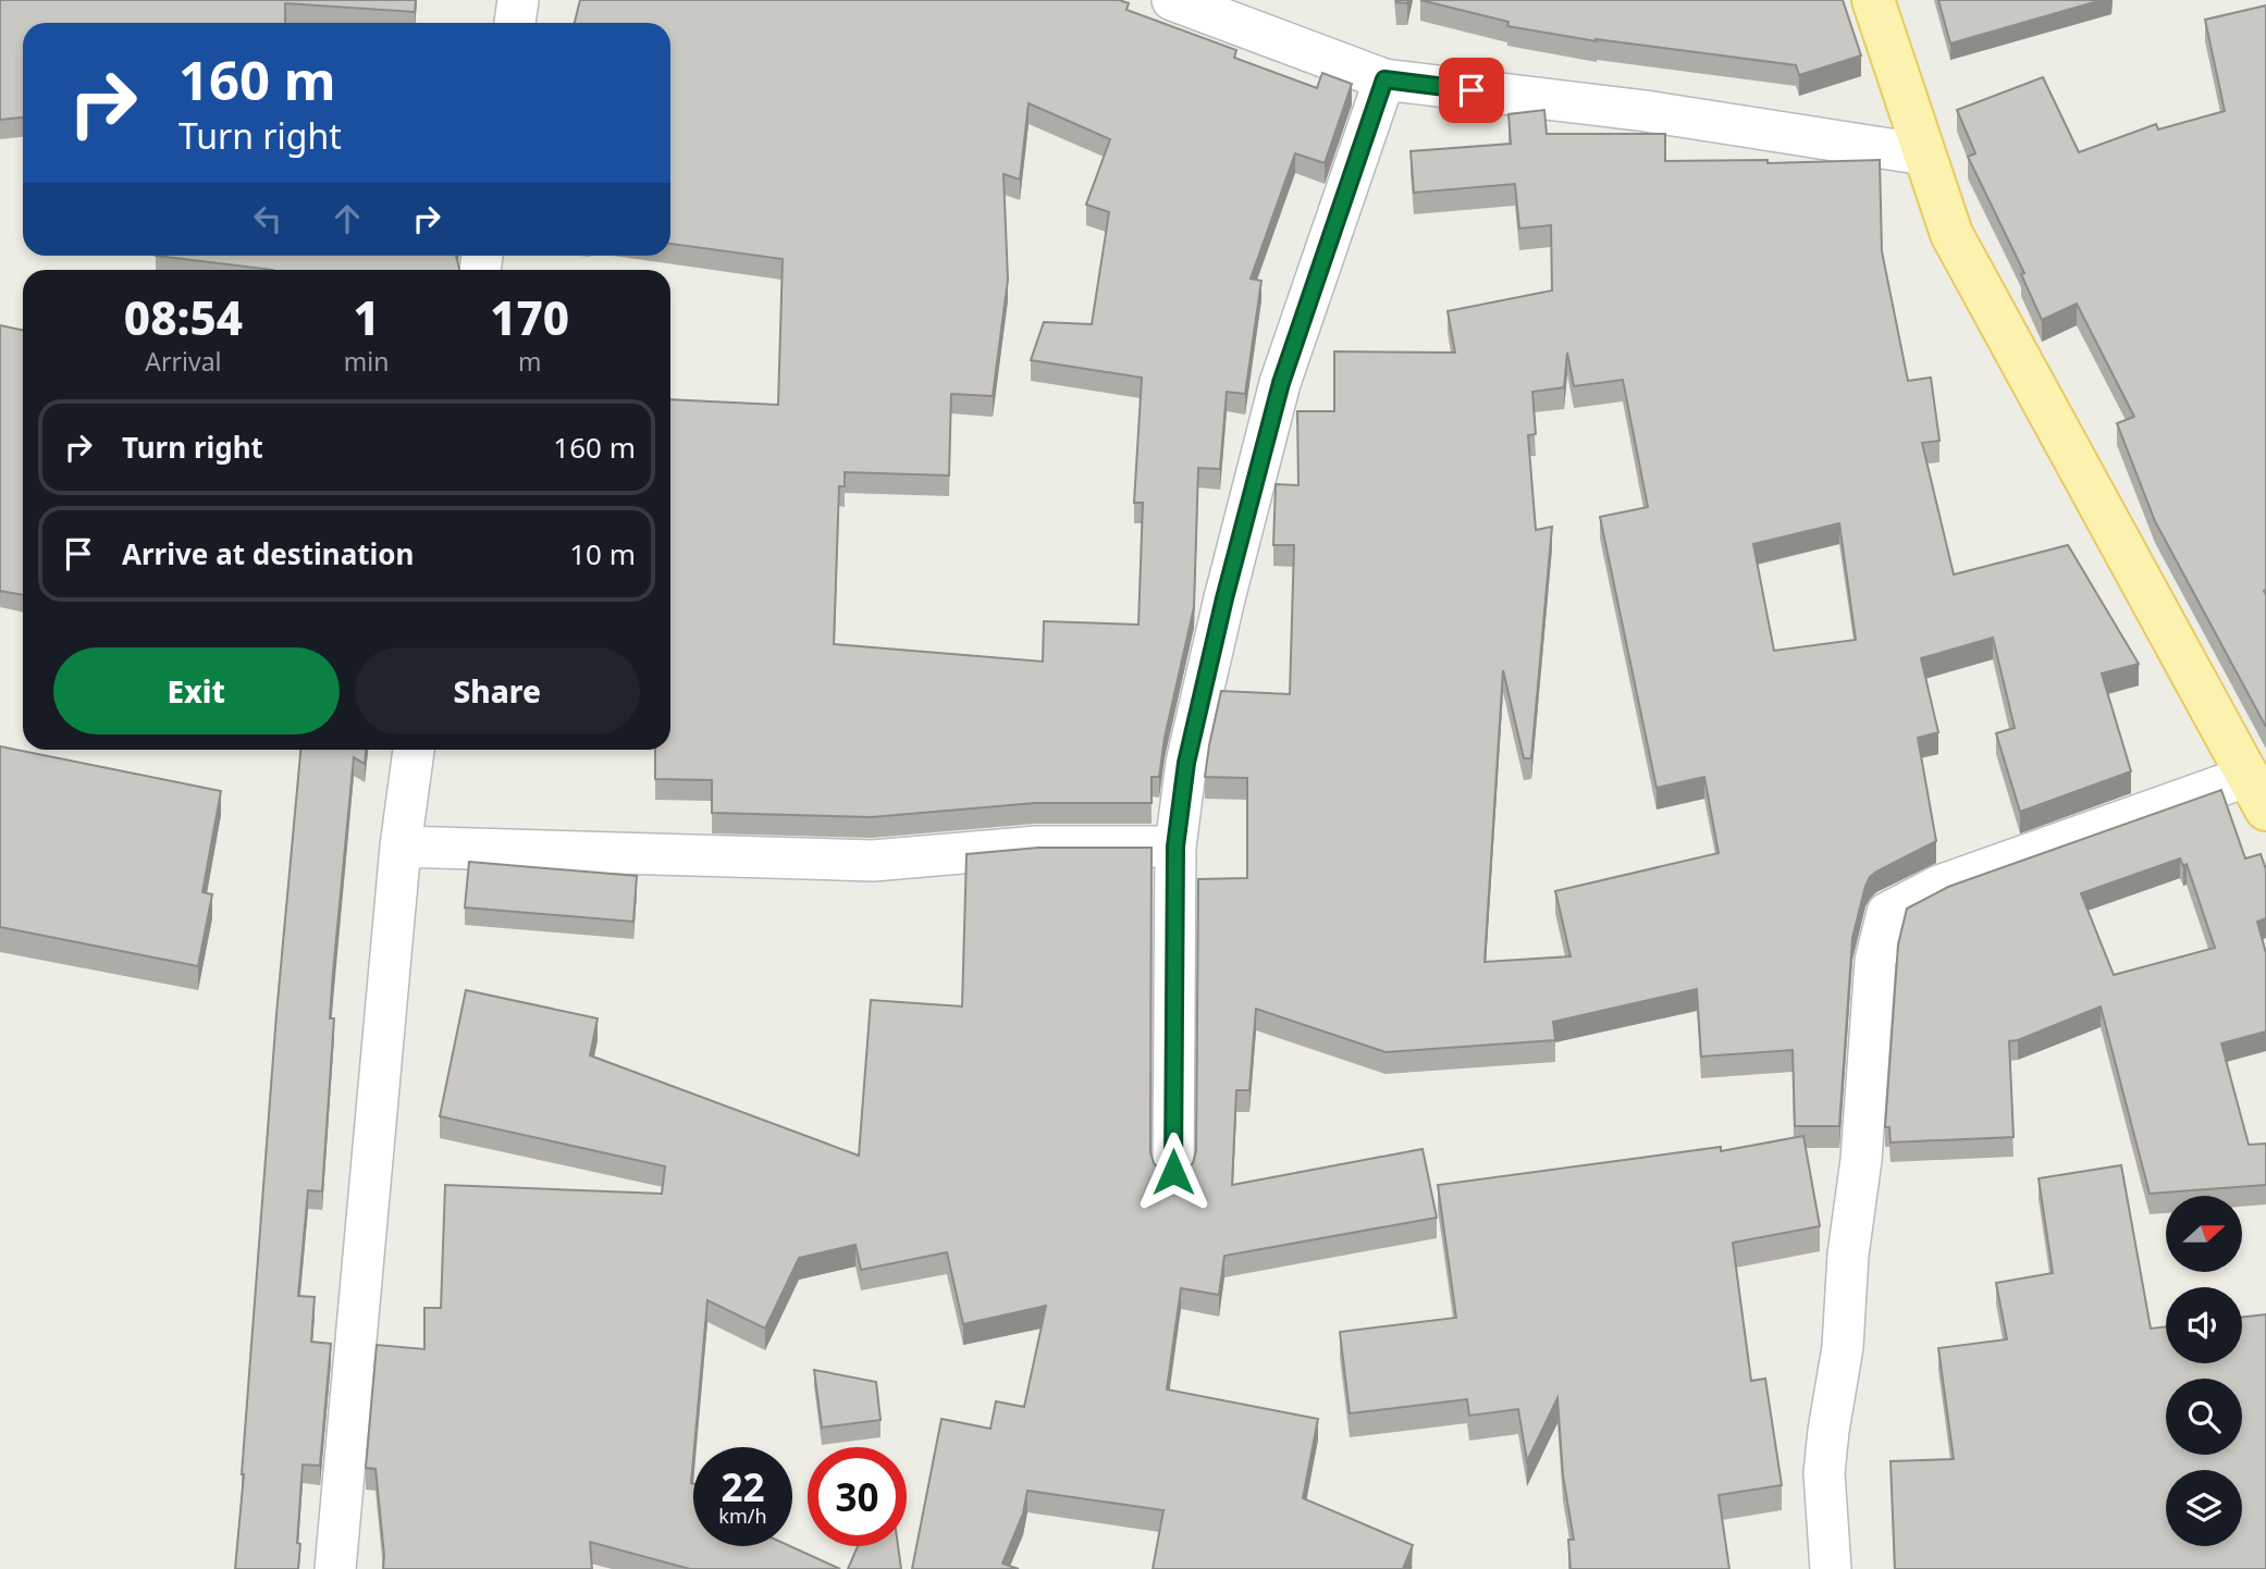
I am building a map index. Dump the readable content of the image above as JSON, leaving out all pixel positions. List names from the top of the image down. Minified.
{"north":"right","page":{"turn":["160 m","Turn right"],"eta":["08:54","Arrival","1","min","170","m"],"list":[{"name":"Turn right","value":"160 m"},{"name":"Arrive at destination","value":"10 m"}],"buttons":["Exit","Share"],"speed":"22 km/h","limit":"30"}}
